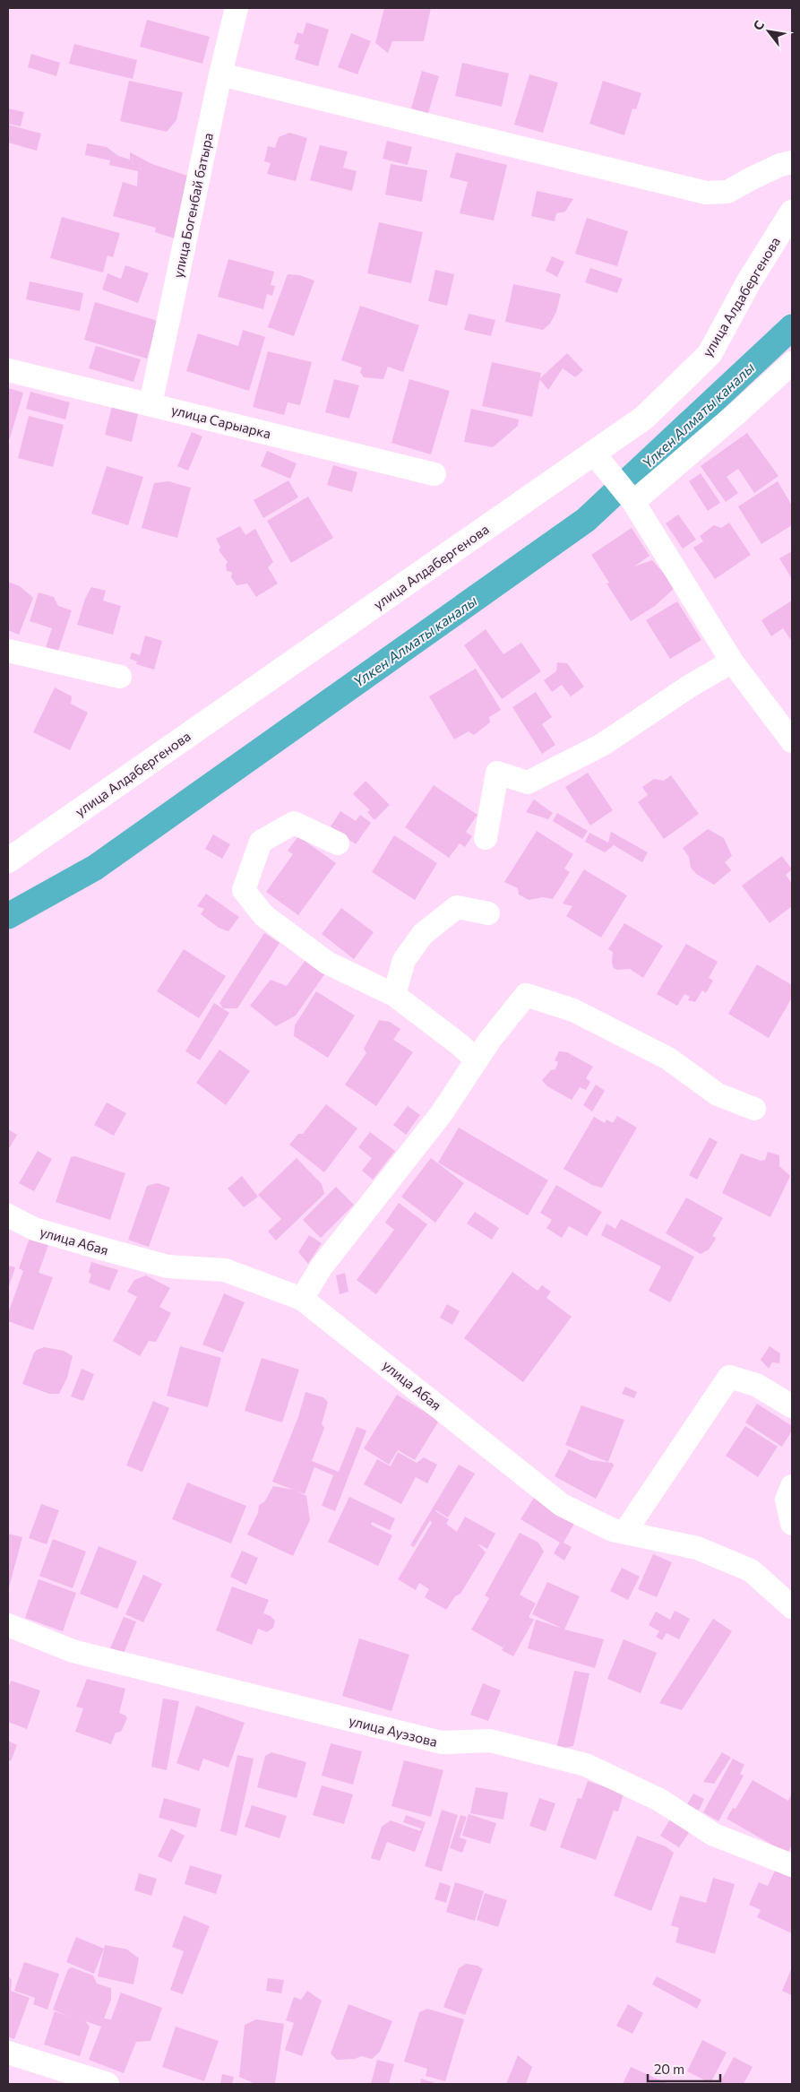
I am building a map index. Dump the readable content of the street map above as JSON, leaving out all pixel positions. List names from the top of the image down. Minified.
{"streets":{"main road":["улица Алдабергенова"],"street":["улица Богенбай батыра","улица Сарыарка","улица Абая","улица Ауэзова"]},"crossings":[["улица Богенбай батыра","улица Сарыарка"]],"water":["Үлкен Алматы каналы"],"scale_bar":"20 m","north":"top left"}
